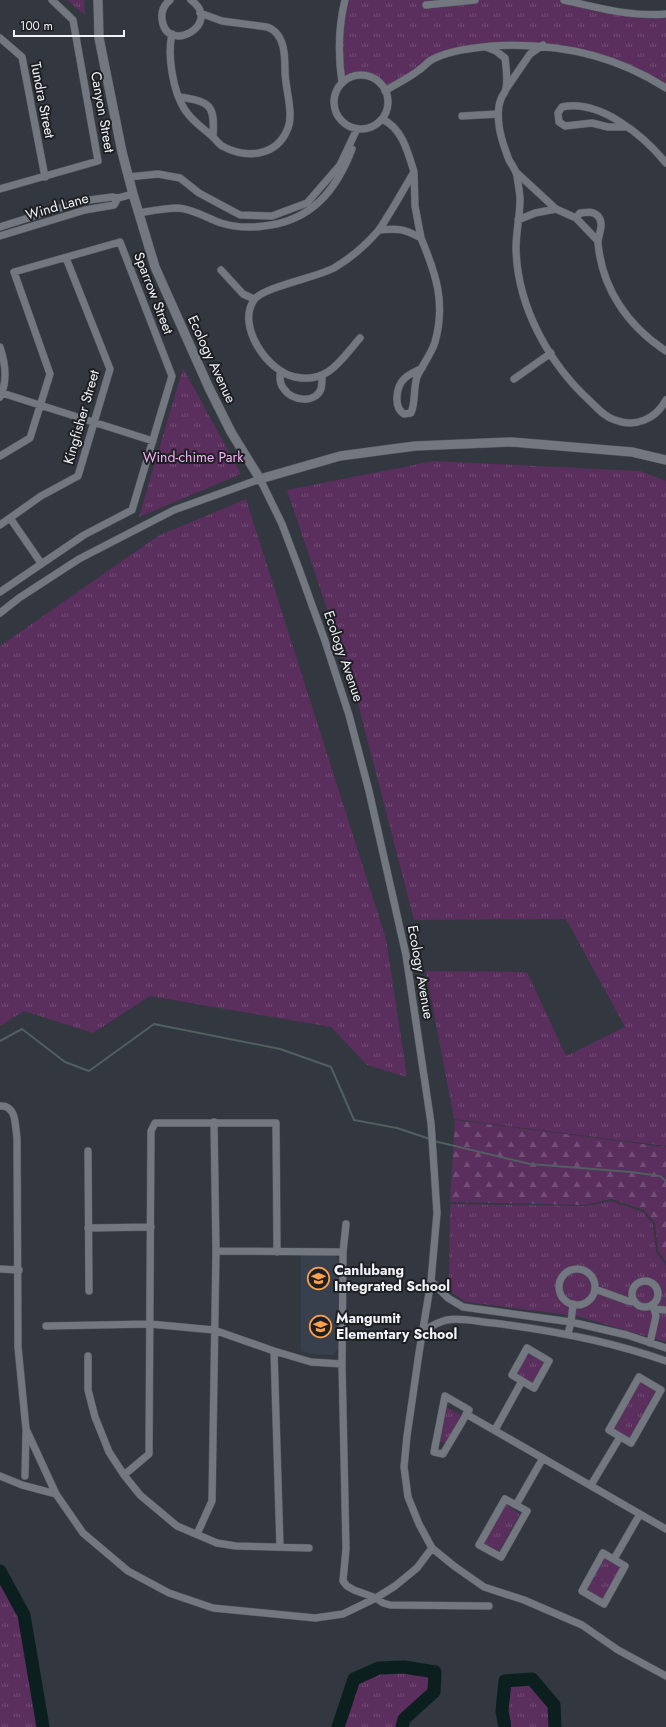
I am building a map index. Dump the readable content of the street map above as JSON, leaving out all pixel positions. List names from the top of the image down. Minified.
{"streets":{"street":["Tundra Street","Canyon Street","Wind Lane","Sparrow Street","Ecology Avenue","Kingfisher Street"]},"crossings":[["Tundra Street","Canyon Street"],["Wind Lane","Ecology Avenue"],["Sparrow Street","Kingfisher Street"]],"parks":["Wind-chime Park"],"places":{"school or university":["Canlubang Integrated School","Mangumit Elementary School"]},"scale_bar":"100 m"}
